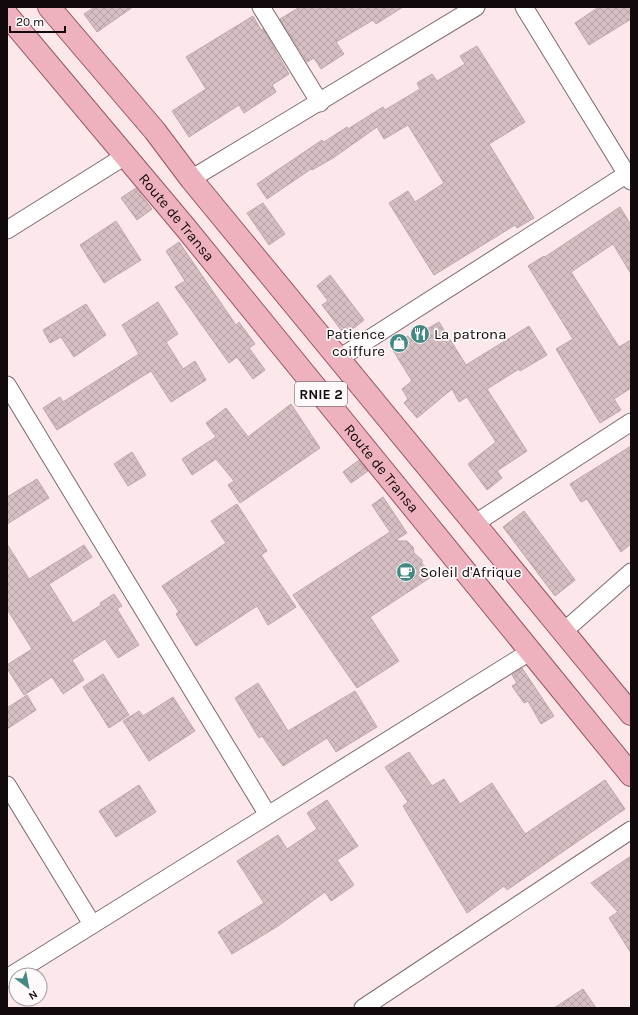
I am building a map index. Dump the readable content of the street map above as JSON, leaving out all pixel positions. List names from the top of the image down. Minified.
{"streets":{"main road":["Route de Transa","RNIE 2"]},"places":{"restaurant":["La patrona"],"shop":["Patience coiffure"],"cafe":["Soleil d'Afrique"]},"scale_bar":"20 m","north":"bottom right"}
